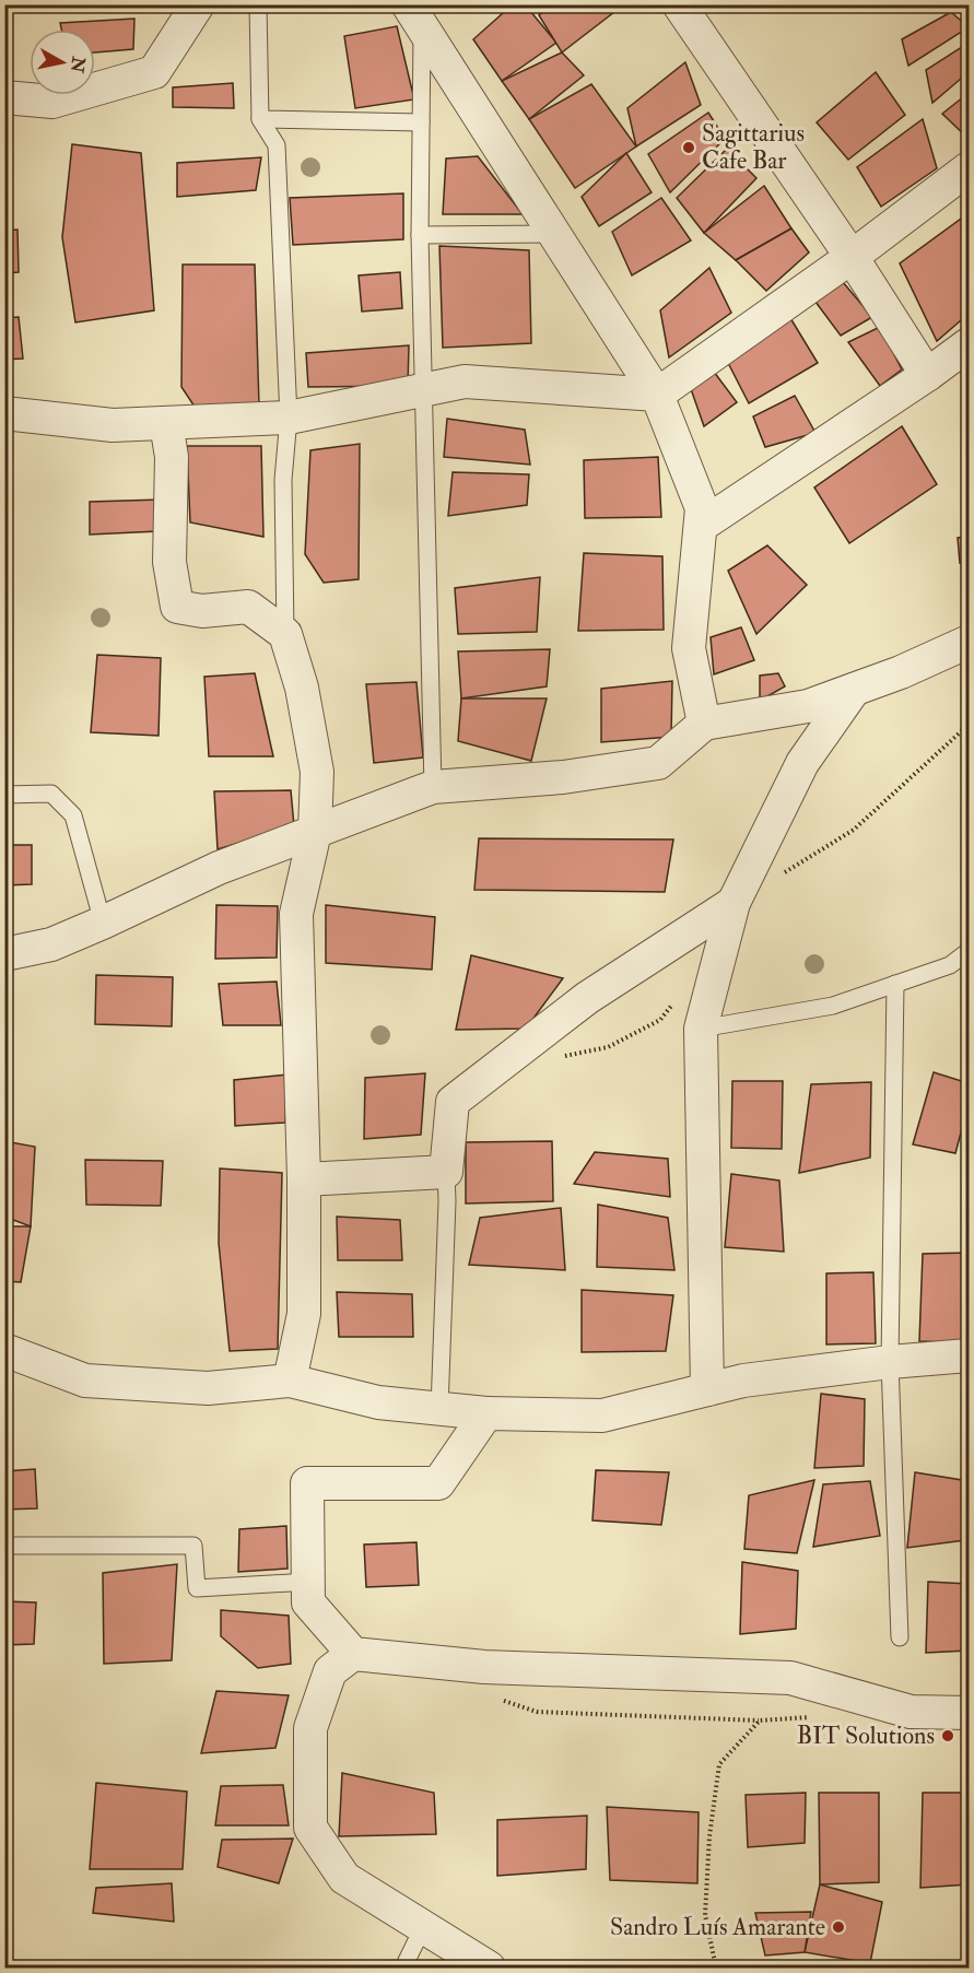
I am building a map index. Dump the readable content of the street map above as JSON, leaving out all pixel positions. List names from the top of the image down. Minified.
{"places":["Sagittarius Cafe Bar","BIT Solutions","Sandro Luís Amarante"],"north":"right"}
